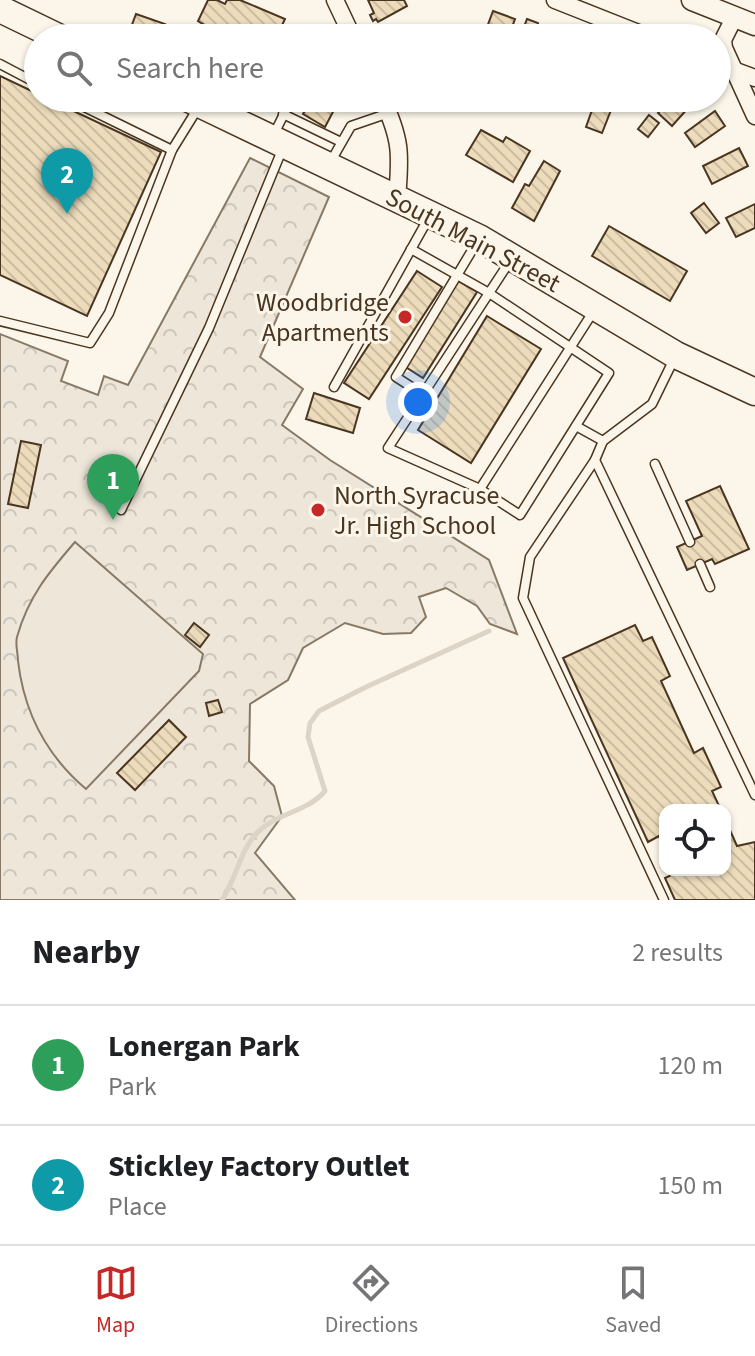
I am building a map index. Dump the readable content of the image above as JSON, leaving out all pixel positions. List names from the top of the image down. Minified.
{"streets":{"main road":["South Main Street"]},"places":["Woodbridge Apartments","North Syracuse Jr. High School"],"page":{"search":"Search here","pins":["2","1"],"heading":["Nearby","2 results"],"list":[{"mark":"1","name":"Lonergan Park","note":"Park","value":"120 m"},{"mark":"2","name":"Stickley Factory Outlet","note":"Place","value":"150 m"}],"nav":["Map","Directions","Saved"]}}
